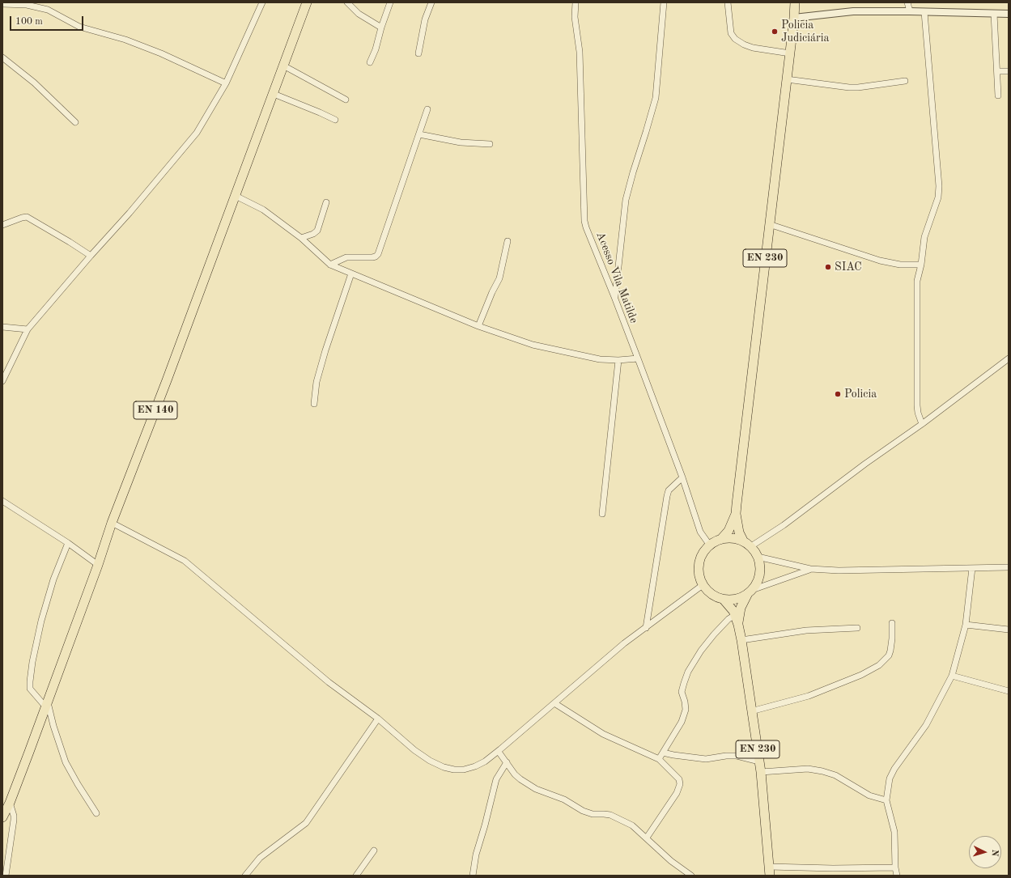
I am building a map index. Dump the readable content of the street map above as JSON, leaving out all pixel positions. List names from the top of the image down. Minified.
{"streets":{"main road":["EN 230","EN 140"],"street":["Acesso Vila Matilde"]},"crossings":[["EN 230","Acesso Vila Matilde"]],"places":["Policia Judiciária","SIAC","Policia"],"scale_bar":"100 m","north":"right"}
